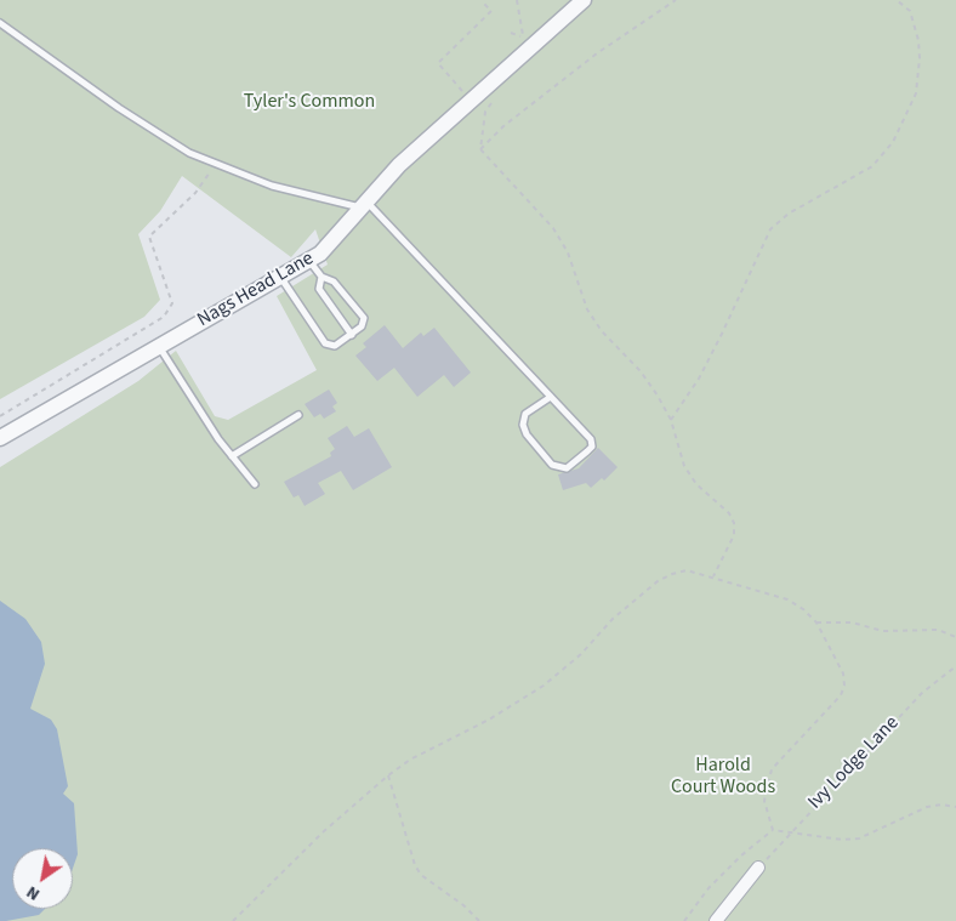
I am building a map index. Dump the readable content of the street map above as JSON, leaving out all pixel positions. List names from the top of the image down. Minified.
{"streets":{"street":["Nags Head Lane"],"path":["Ivy Lodge Lane"]},"parks":["Tyler's Common","Harold Court Woods"],"north":"bottom left"}
